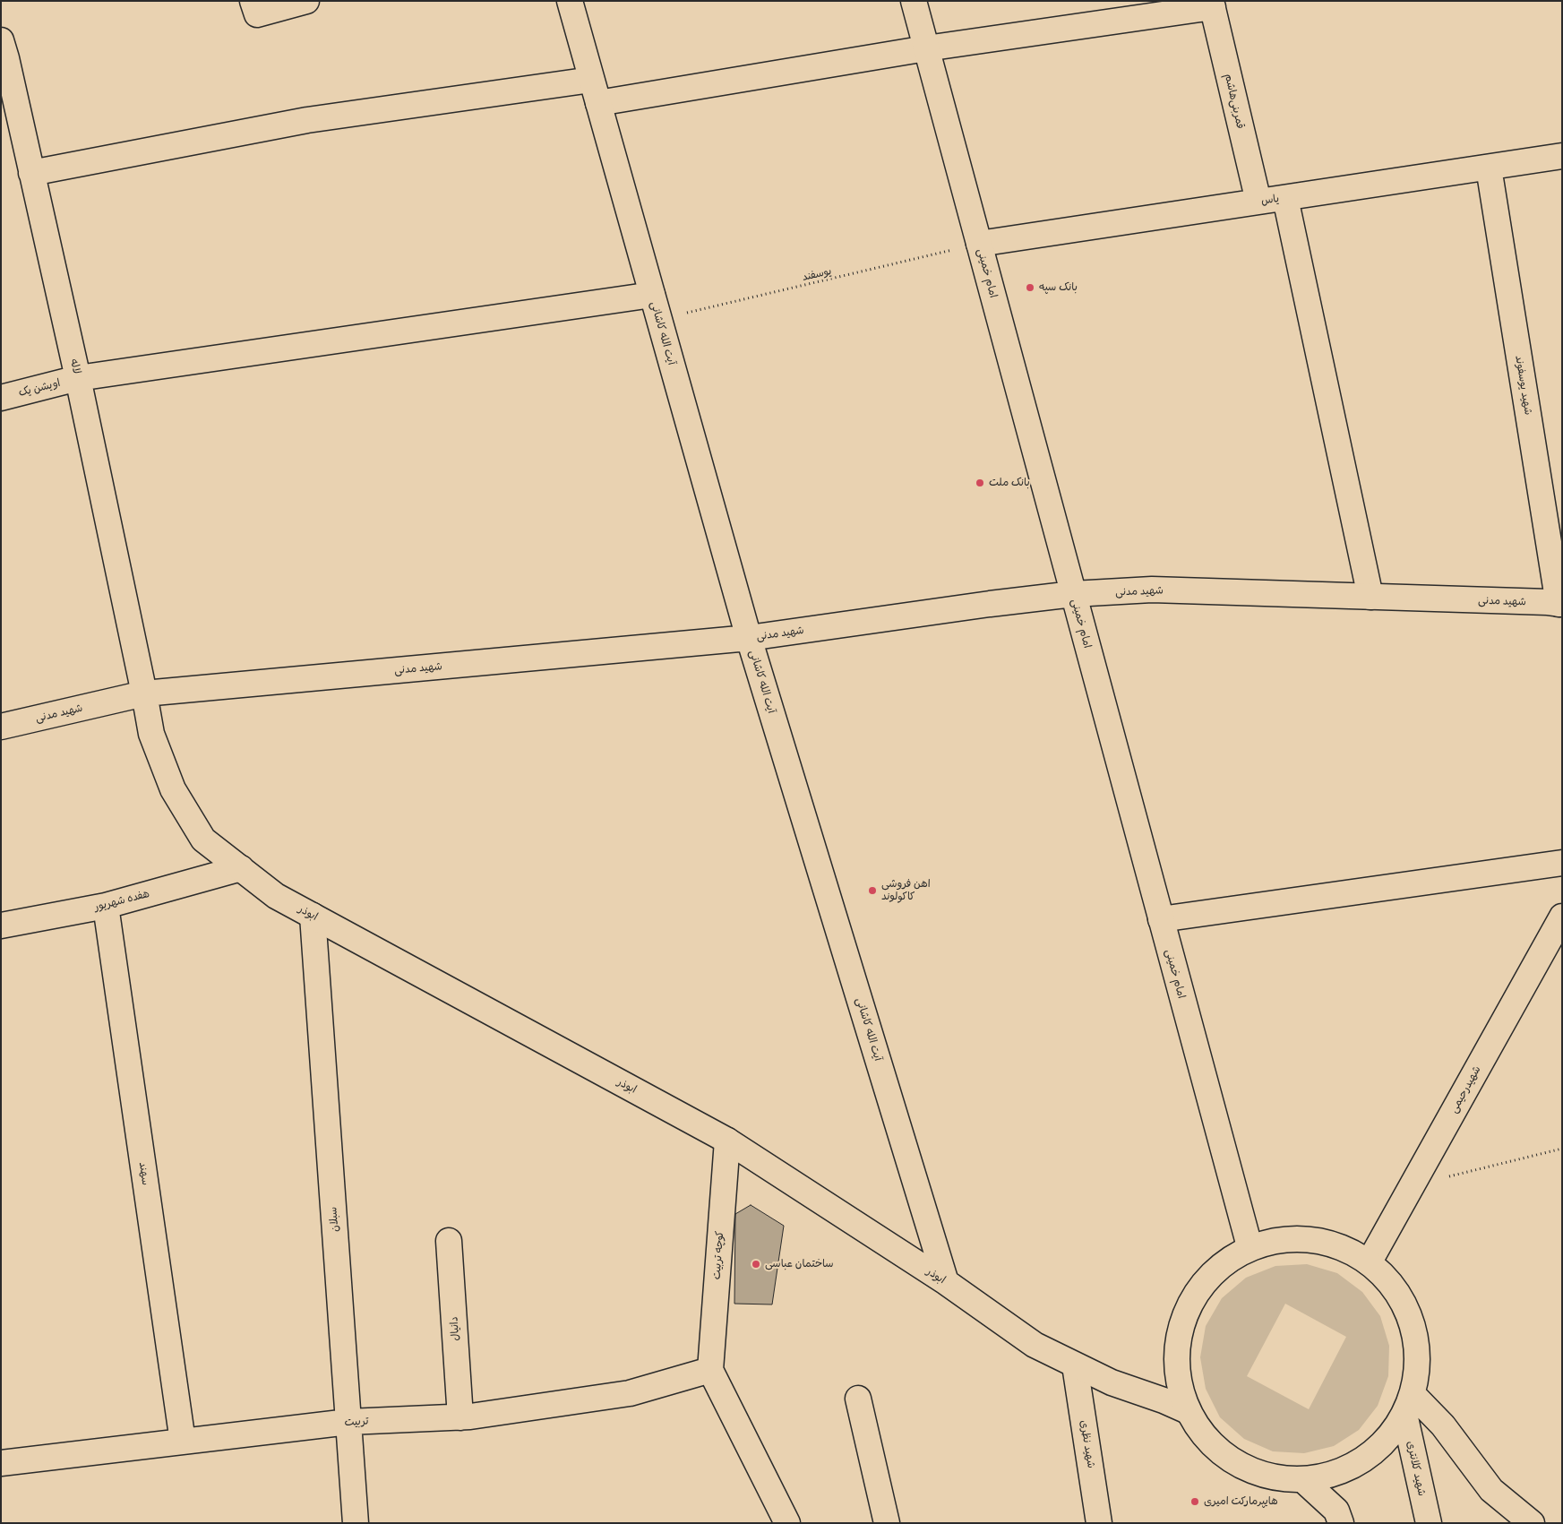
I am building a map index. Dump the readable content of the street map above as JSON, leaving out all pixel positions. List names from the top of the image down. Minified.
{"streets":{"street":["قمربنی‌هاشم","یاس","امام خمینی","آیت الله کاشانی","لاله","شهید یوسفوند","اویشن یک","شهید مدنی","هفده شهریور","ابوذر","شهیدرحیمی","سهند","سبلان","کوچه تربیت","دانیال","تربیت","شهید نظری","شهید کلانتری"],"path":["یوسفند"]},"crossings":[["قمربنی‌هاشم","یاس"],["یاس","امام خمینی"],["یاس","یوسفند"],["یاس","شهید یوسفوند"],["امام خمینی","یوسفند"],["امام خمینی","شهید مدنی"],["یوسفند","آیت الله کاشانی"],["آیت الله کاشانی","اویشن یک"],["آیت الله کاشانی","شهید مدنی"],["آیت الله کاشانی","ابوذر"],["لاله","اویشن یک"],["لاله","شهید مدنی"],["لاله","ابوذر"],["شهید یوسفوند","شهید مدنی"],["شهید مدنی","ابوذر"],["هفده شهریور","ابوذر"],["هفده شهریور","سهند"],["ابوذر","سبلان"],["ابوذر","کوچه تربیت"],["ابوذر","شهید نظری"],["سهند","تربیت"],["سبلان","تربیت"],["کوچه تربیت","تربیت"],["دانیال","تربیت"]],"places":["بانک سپه","بانک ملت","اهن فروشی کاکولوند","ساختمان عباسی","هایپرمارکت امیری"]}
